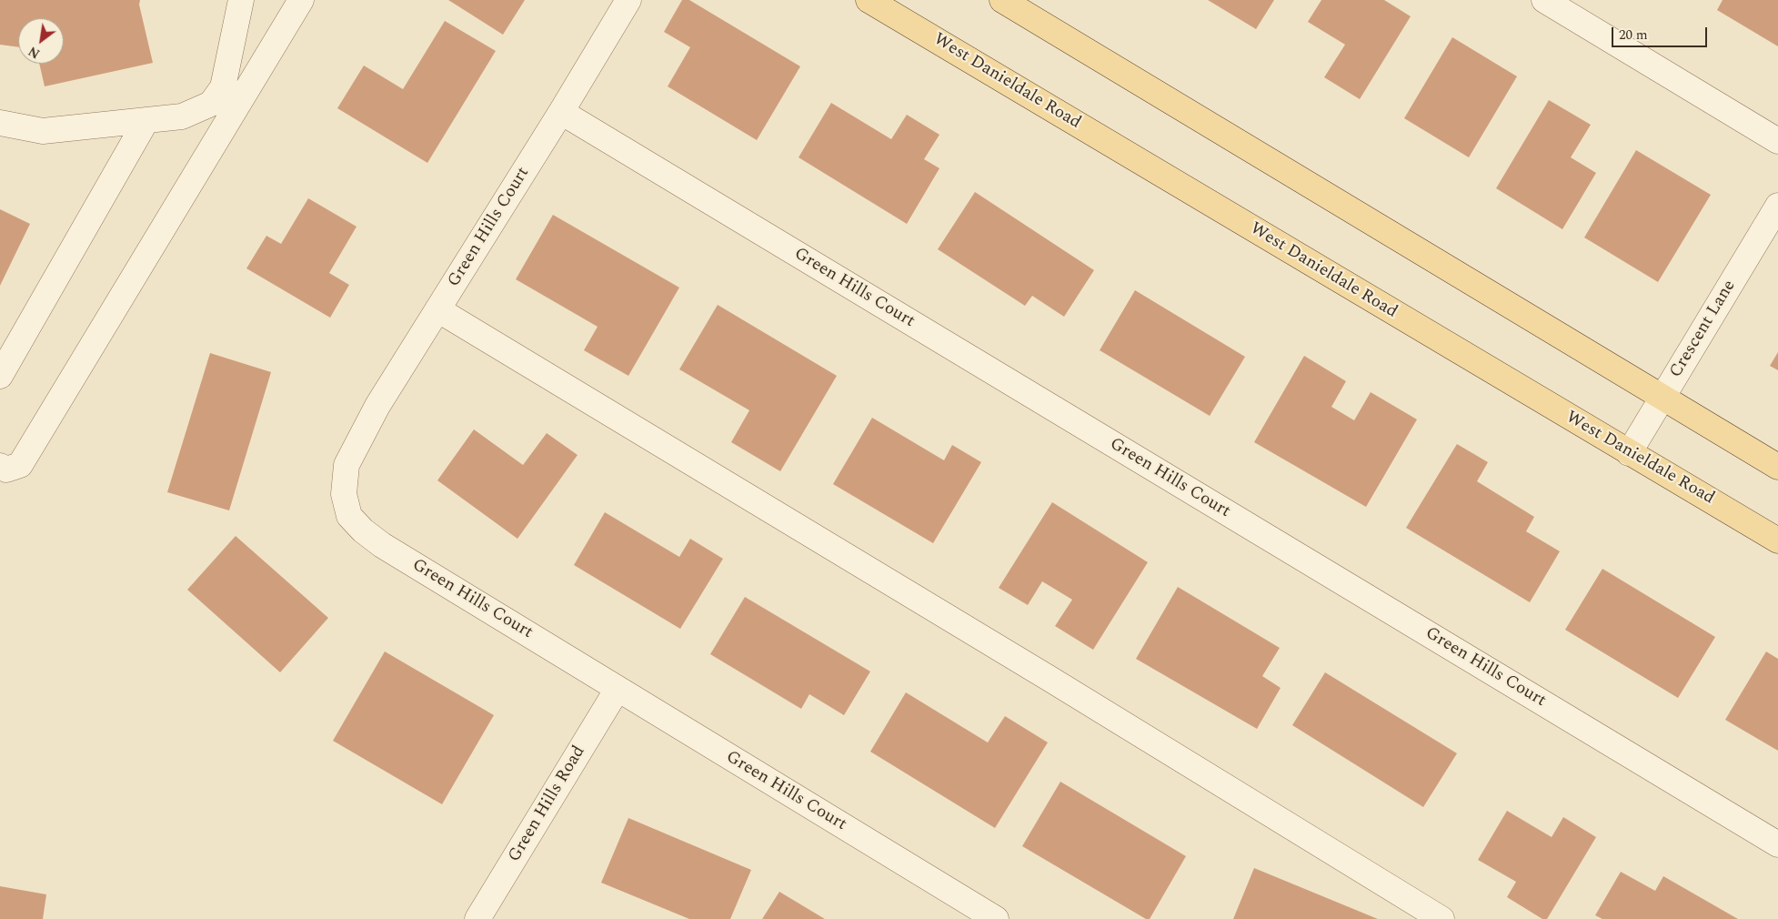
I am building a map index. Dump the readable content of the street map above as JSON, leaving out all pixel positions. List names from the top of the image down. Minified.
{"streets":{"main road":["West Danieldale Road"],"street":["Green Hills Court","Crescent Lane","Green Hills Road"]},"crossings":[["West Danieldale Road","Crescent Lane"],["Green Hills Court","Green Hills Road"]],"scale_bar":"20 m","north":"bottom left"}
